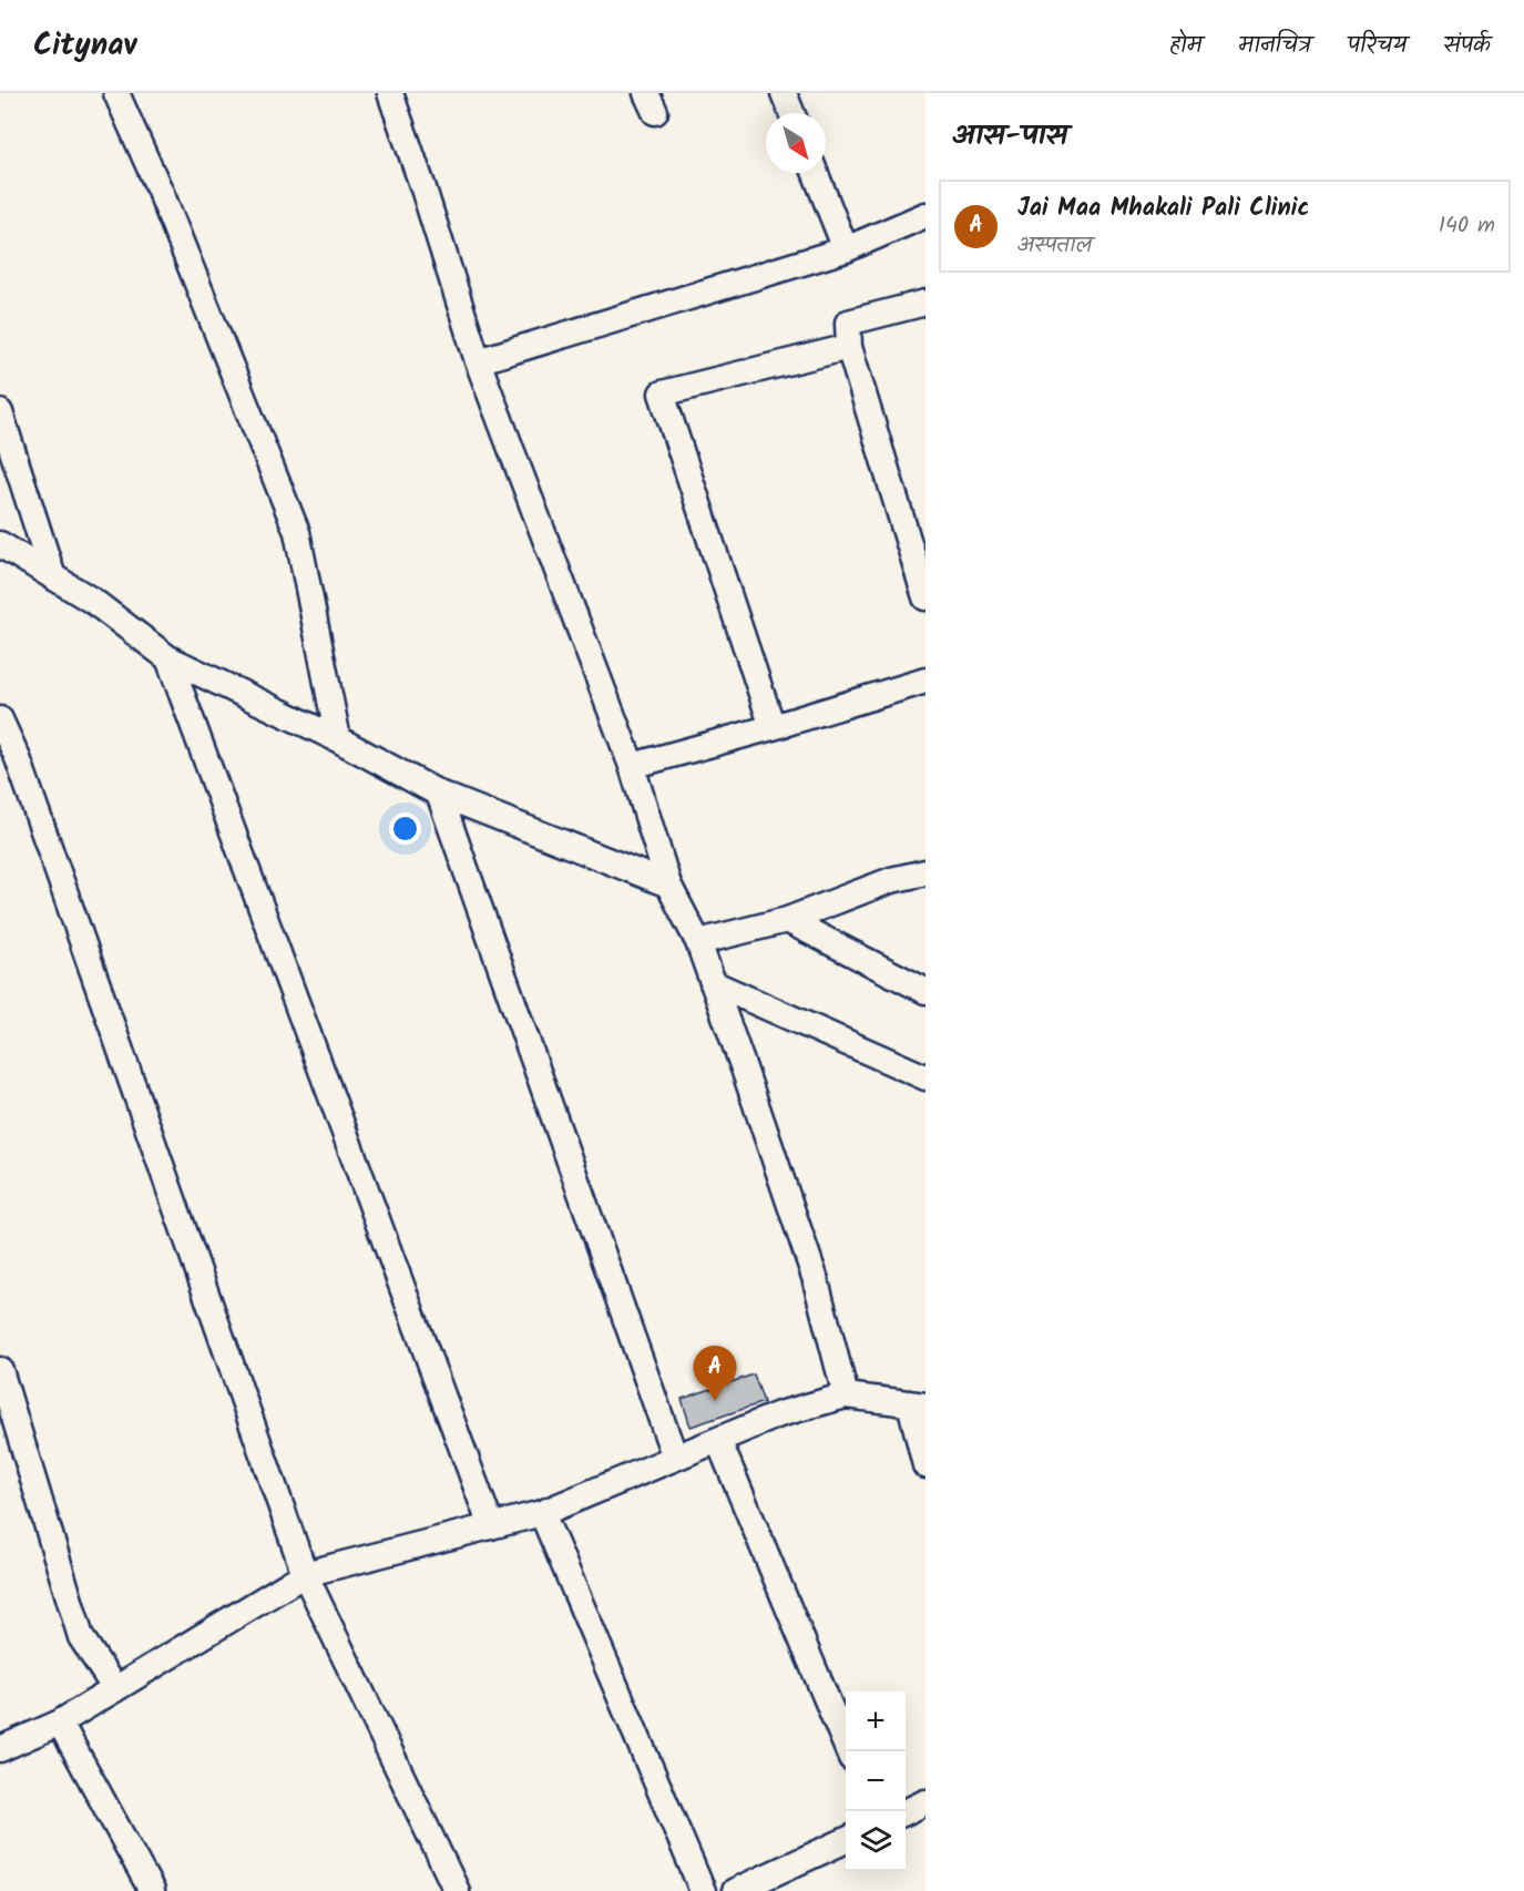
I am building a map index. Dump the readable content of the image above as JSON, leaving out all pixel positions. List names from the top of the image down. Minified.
{"north":"bottom right","page":{"header":"Citynav","nav":["होम","मानचित्र","परिचय","संपर्क"],"heading":"आस-पास","list":[{"mark":"A","name":"Jai Maa Mhakali Pali Clinic","note":"अस्पताल","value":"140 m"}],"pins":"A","map_buttons":["+","−"]}}
